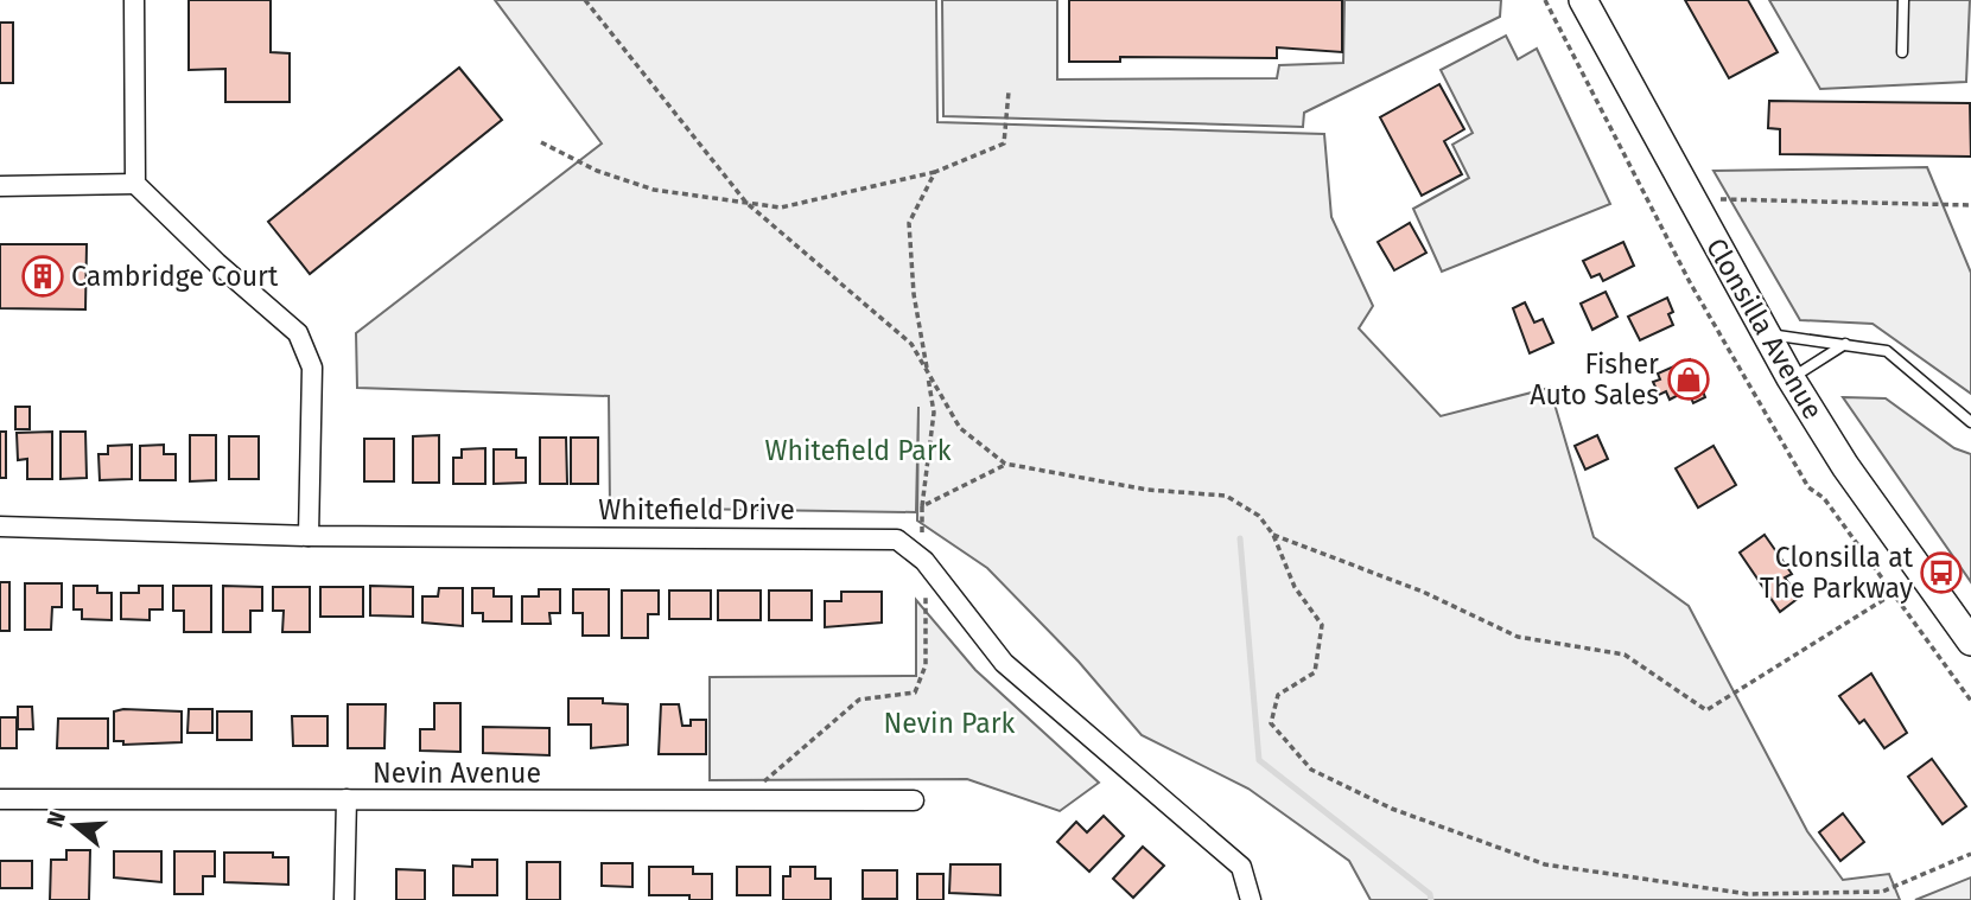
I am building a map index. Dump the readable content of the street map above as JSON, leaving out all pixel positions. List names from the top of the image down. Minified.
{"streets":{"main road":["Clonsilla Avenue"],"street":["Whitefield Drive","Nevin Avenue"]},"parks":["Whitefield Park","Nevin Park"],"places":{"building":["Cambridge Court"],"shop":["Fisher Auto Sales"],"bus stop":["Clonsilla at The Parkway"]},"north":"left"}
